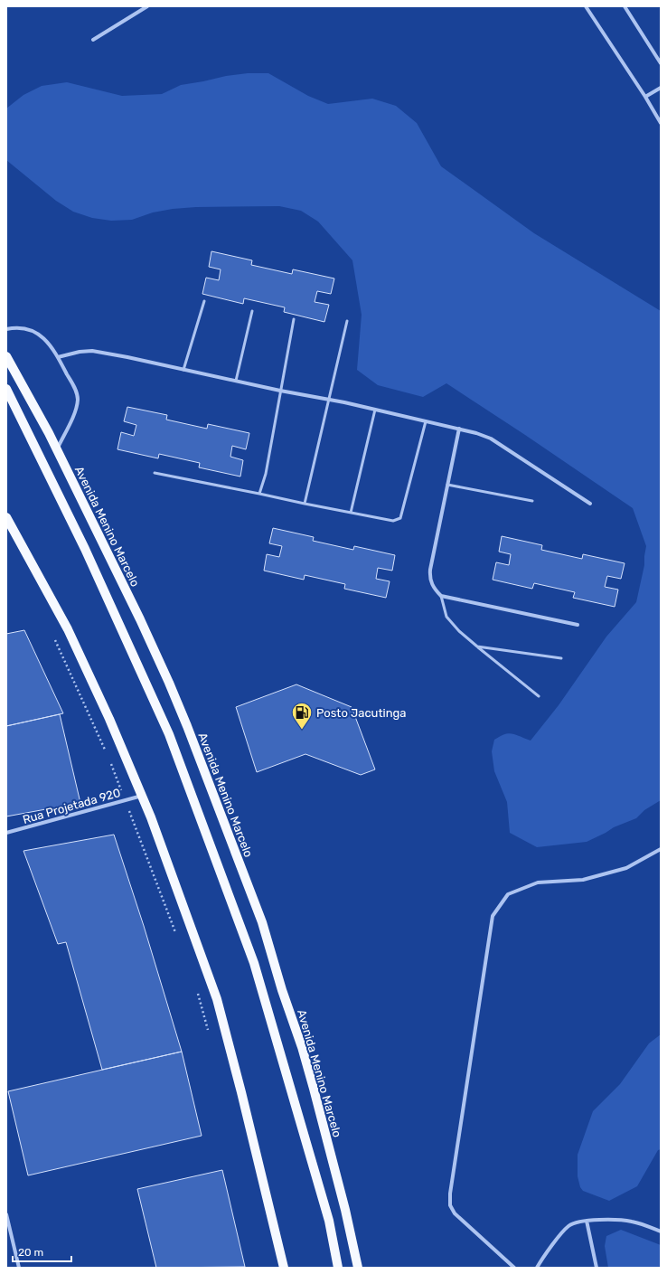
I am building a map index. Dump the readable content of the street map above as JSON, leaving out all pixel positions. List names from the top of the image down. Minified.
{"streets":{"main road":["Avenida Menino Marcelo"],"street":["Rua Projetada 920"]},"places":{"fuel station":["Posto Jacutinga"]},"scale_bar":"20 m"}
